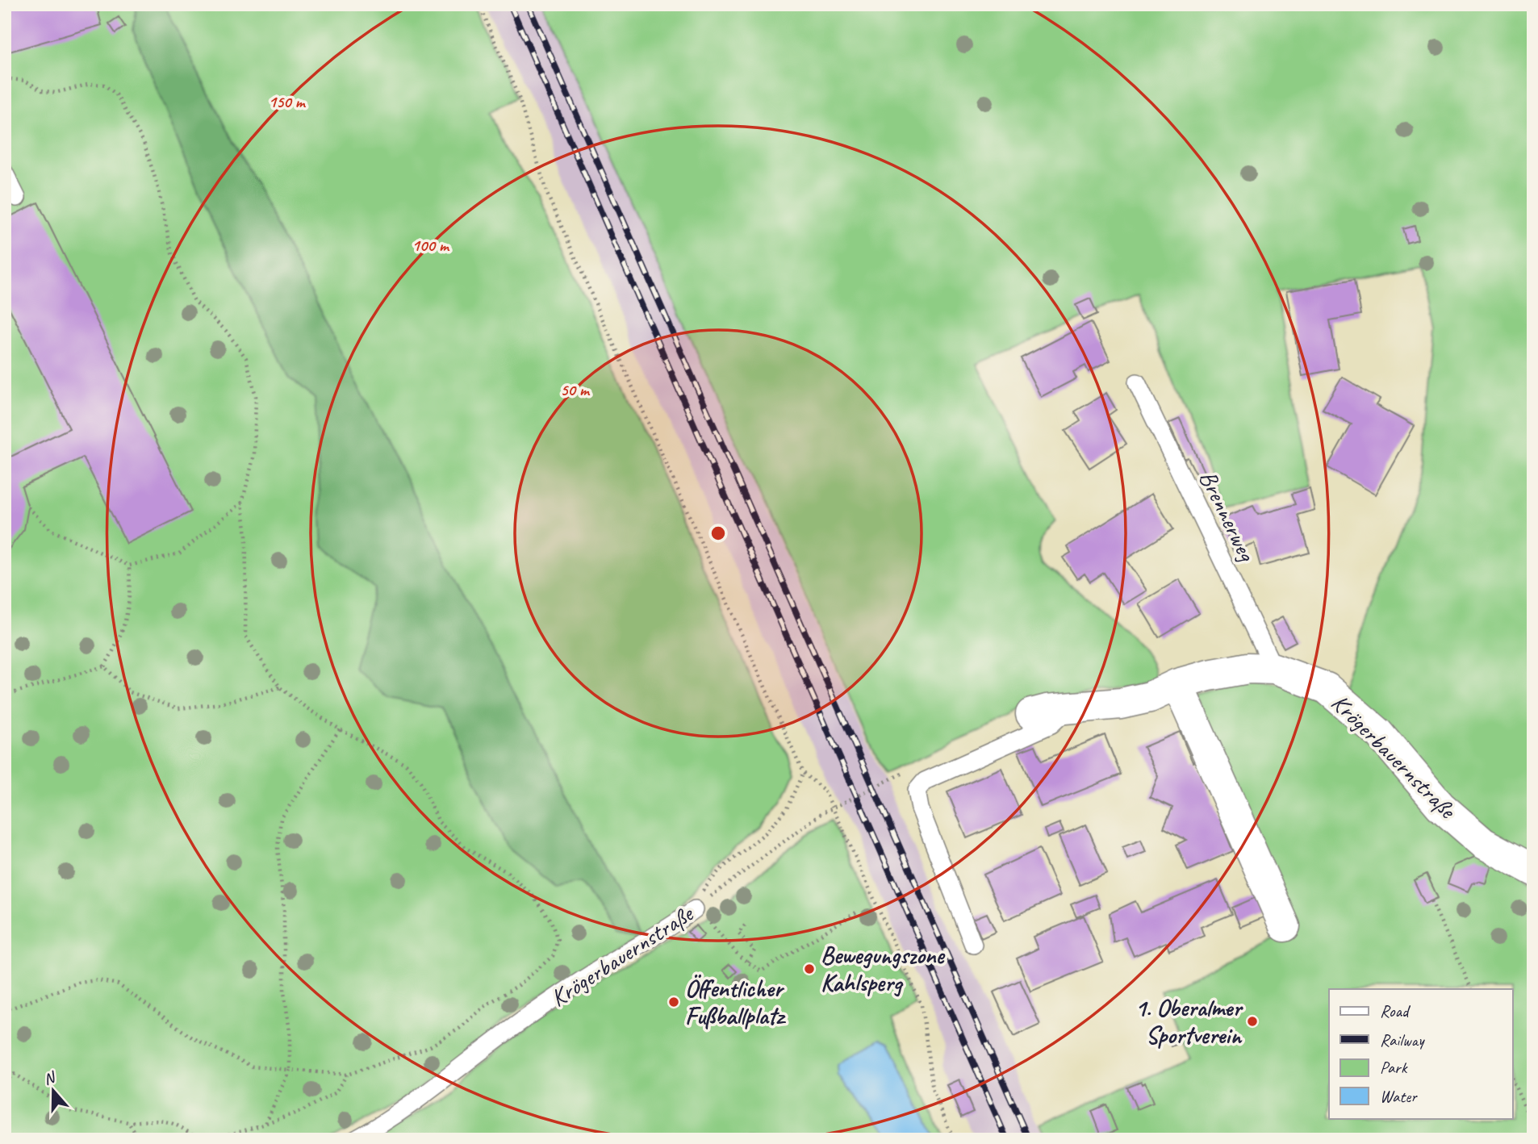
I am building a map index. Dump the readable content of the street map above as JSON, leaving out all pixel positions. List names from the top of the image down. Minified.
{"streets":{"street":["Krögerbauernstraße"],"lane":["Brennerweg"]},"crossings":[["Brennerweg","Krögerbauernstraße"]],"places":["Bewegungszone Kahlsperg","Öffentlicher Fußballplatz","1. Oberalmer Sportverein"],"legend":["Road","Railway","Park","Water"],"north":"top","rings":["150 m","100 m","50 m"]}
